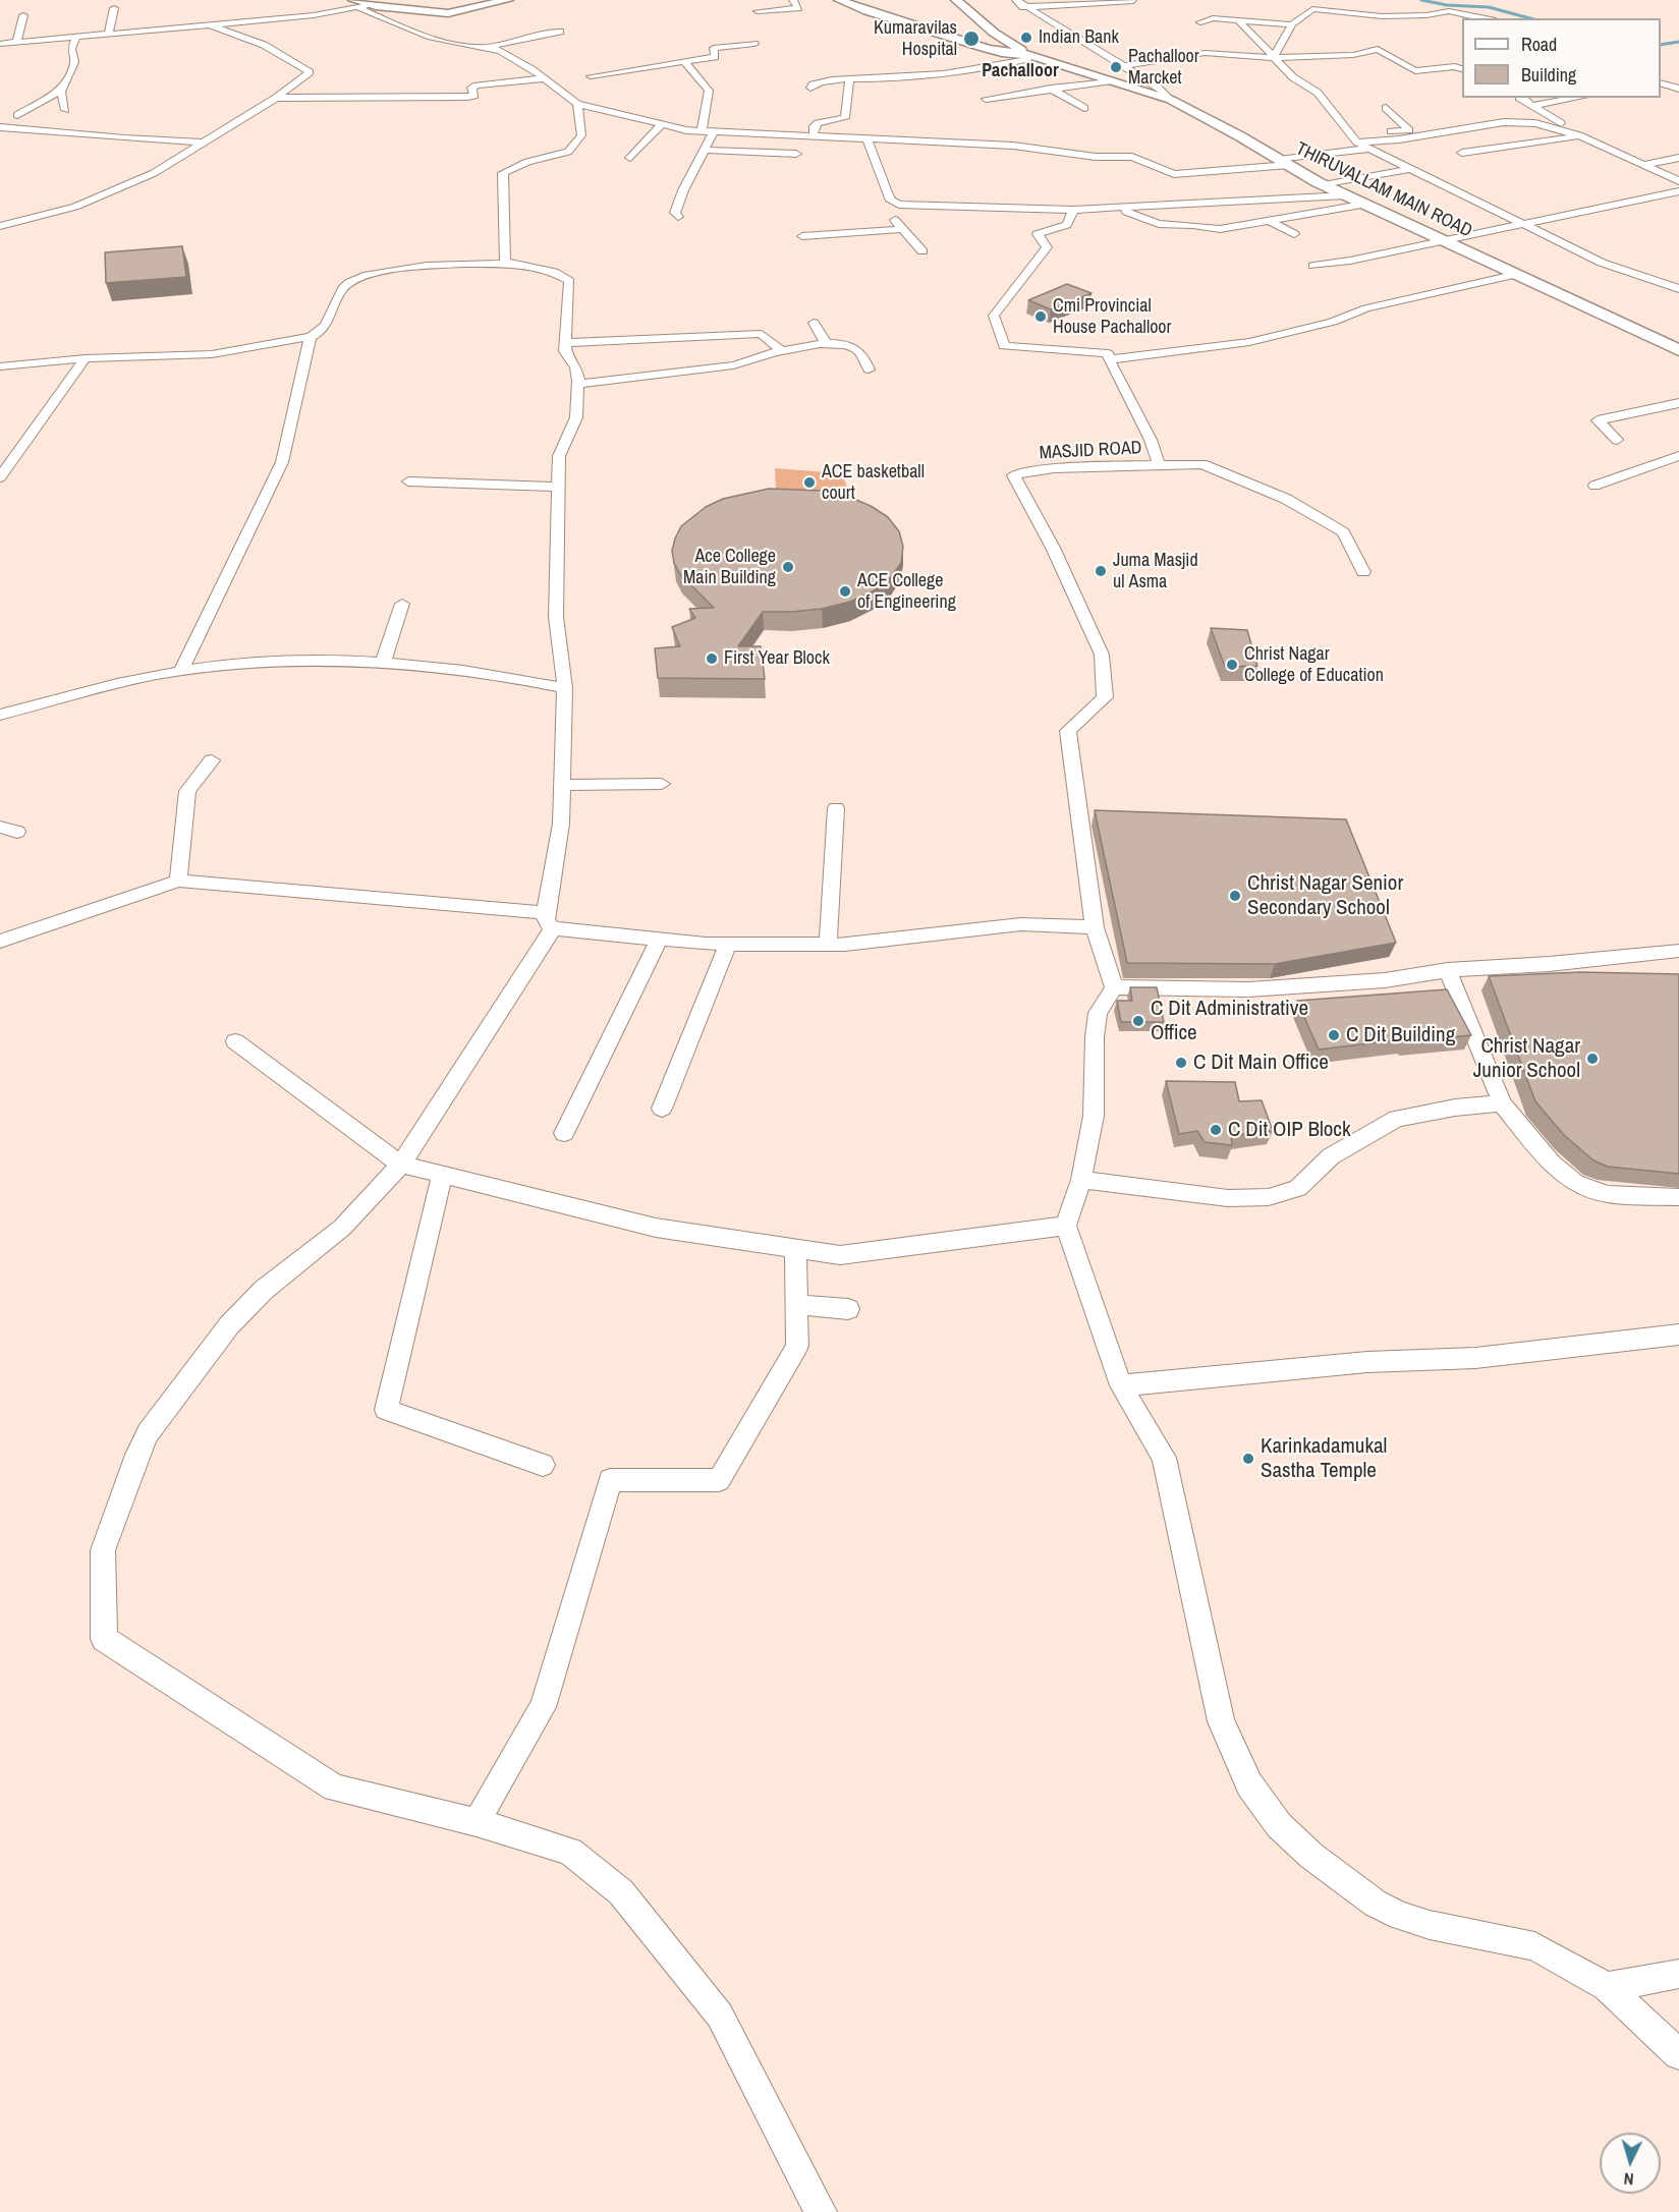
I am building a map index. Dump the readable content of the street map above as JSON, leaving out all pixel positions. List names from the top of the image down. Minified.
{"streets":{"main road":["THIRUVALLAM MAIN ROAD"],"street":["MASJID ROAD"]},"districts":["Pachalloor"],"places":["Indian Bank","Kumaravilas Hospital","Pachalloor Marcket","Cmi Provincial House Pachalloor","ACE basketball court","Ace College Main Building","Juma Masjid ul Asma","ACE College of Engineering","First Year Block","Christ Nagar College of Education","Christ Nagar Senior Secondary School","C Dit Administrative Office","C Dit Building","Christ Nagar Junior School","C Dit Main Office","C Dit OIP Block","Karinkadamukal Sastha Temple"],"legend":["Road","Building"],"north":"bottom"}
